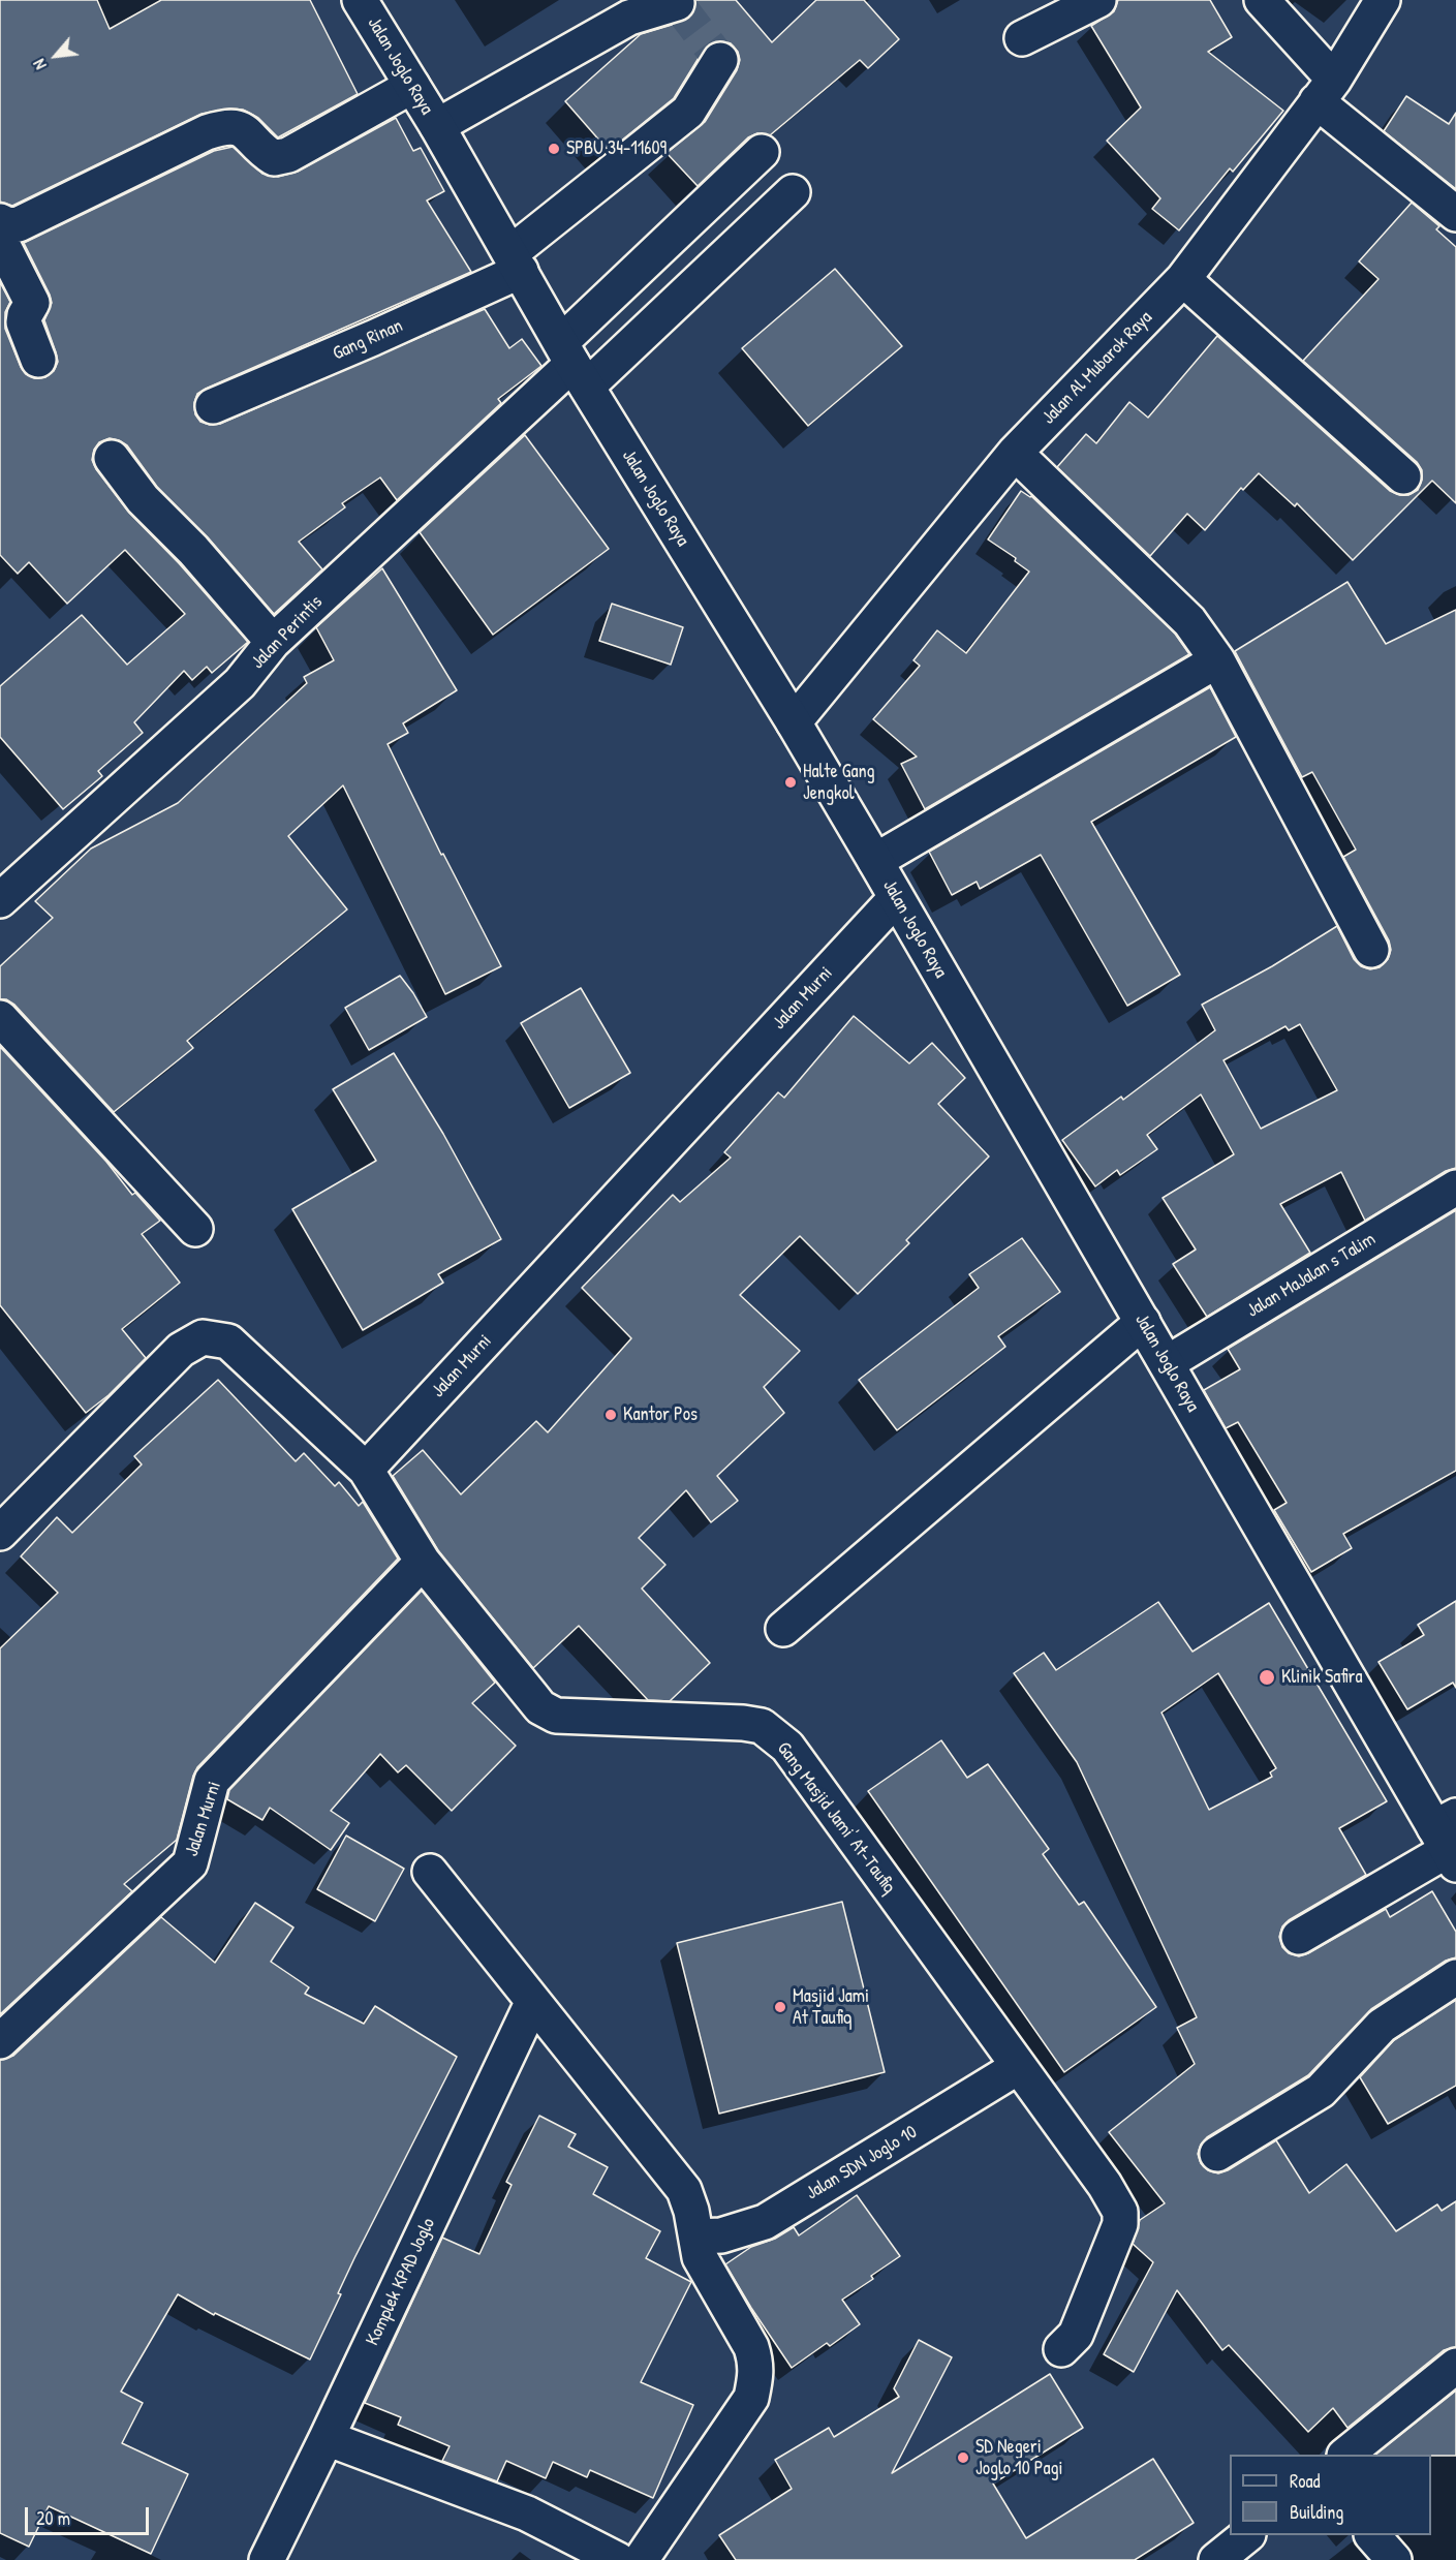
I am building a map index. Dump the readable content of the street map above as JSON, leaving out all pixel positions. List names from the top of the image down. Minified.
{"streets":{"street":["Jalan Joglo Raya","Gang Rinan","Jalan Al Mubarok Raya","Jalan Perintis","Jalan Murni","Jalan MaJalan s Talim","Gang Masjid Jami' At-Taufiq","Jalan SDN Joglo 10","Komplek KPAD Joglo"]},"crossings":[["Jalan Joglo Raya","Gang Rinan"],["Jalan Joglo Raya","Jalan Al Mubarok Raya"],["Jalan Joglo Raya","Jalan Perintis"],["Jalan Joglo Raya","Jalan Murni"],["Jalan Joglo Raya","Jalan MaJalan s Talim"],["Jalan Murni","Gang Masjid Jami' At-Taufiq"],["Gang Masjid Jami' At-Taufiq","Jalan SDN Joglo 10"]],"places":["SPBU 34-11609","Halte Gang Jengkol","Kantor Pos","Klinik Safira","Masjid Jami At Taufiq","SD Negeri Joglo 10 Pagi"],"legend":["Road","Building"],"scale_bar":"20 m","north":"bottom left"}
